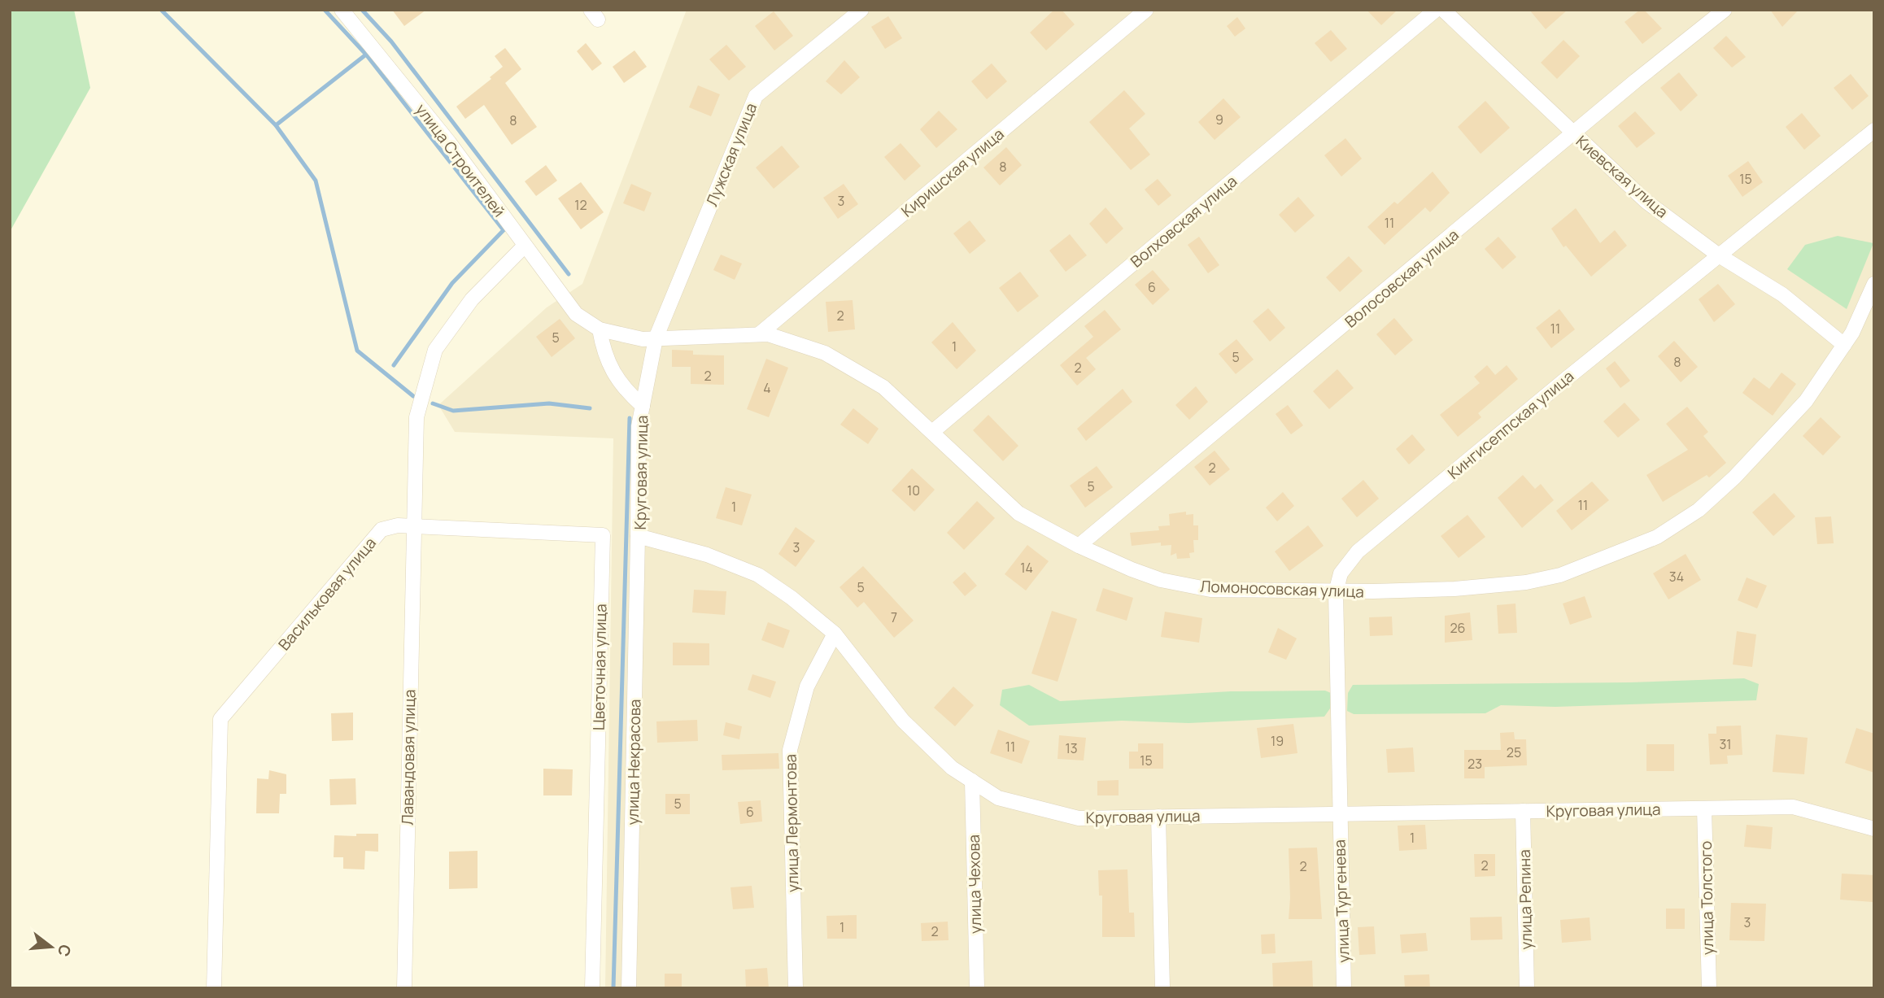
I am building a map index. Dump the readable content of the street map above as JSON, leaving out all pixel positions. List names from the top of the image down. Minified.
{"streets":{"street":["Лужская улица","улица Строителей","Киришская улица","Киевская улица","Волховская улица","Волосовская улица","Кингисеппская улица","Круговая улица","Ломоносовская улица","Васильковая улица","Цветочная улица","Лавандовая улица","улица Некрасова","улица Лермонтова","улица Чехова","улица Толстого","улица Репина","улица Тургенева"]},"crossings":[["Лужская улица","Круговая улица"],["Лужская улица","Ломоносовская улица"],["улица Строителей","Ломоносовская улица"],["Киришская улица","Ломоносовская улица"],["Киевская улица","Волосовская улица"],["Киевская улица","Кингисеппская улица"],["Киевская улица","Ломоносовская улица"],["Волховская улица","Ломоносовская улица"],["Волосовская улица","Ломоносовская улица"],["Кингисеппская улица","Круговая улица"],["Кингисеппская улица","Ломоносовская улица"],["Кингисеппская улица","улица Тургенева"],["Круговая улица","Ломоносовская улица"],["Круговая улица","улица Некрасова"],["Круговая улица","улица Лермонтова"],["Круговая улица","улица Чехова"],["Круговая улица","улица Толстого"],["Круговая улица","улица Репина"],["Круговая улица","улица Тургенева"],["Васильковая улица","Цветочная улица"],["Васильковая улица","Лавандовая улица"],["Цветочная улица","Лавандовая улица"]],"house_numbers":["9","8","8","15","3","12","11","6","2","11","5","1","5","8","2","2","4","2","5","10","11","1","3","14","34","5","7","26","19","31","11","13","25","15","23","5","6","1","2","2","3","1","2"],"north":"right"}
